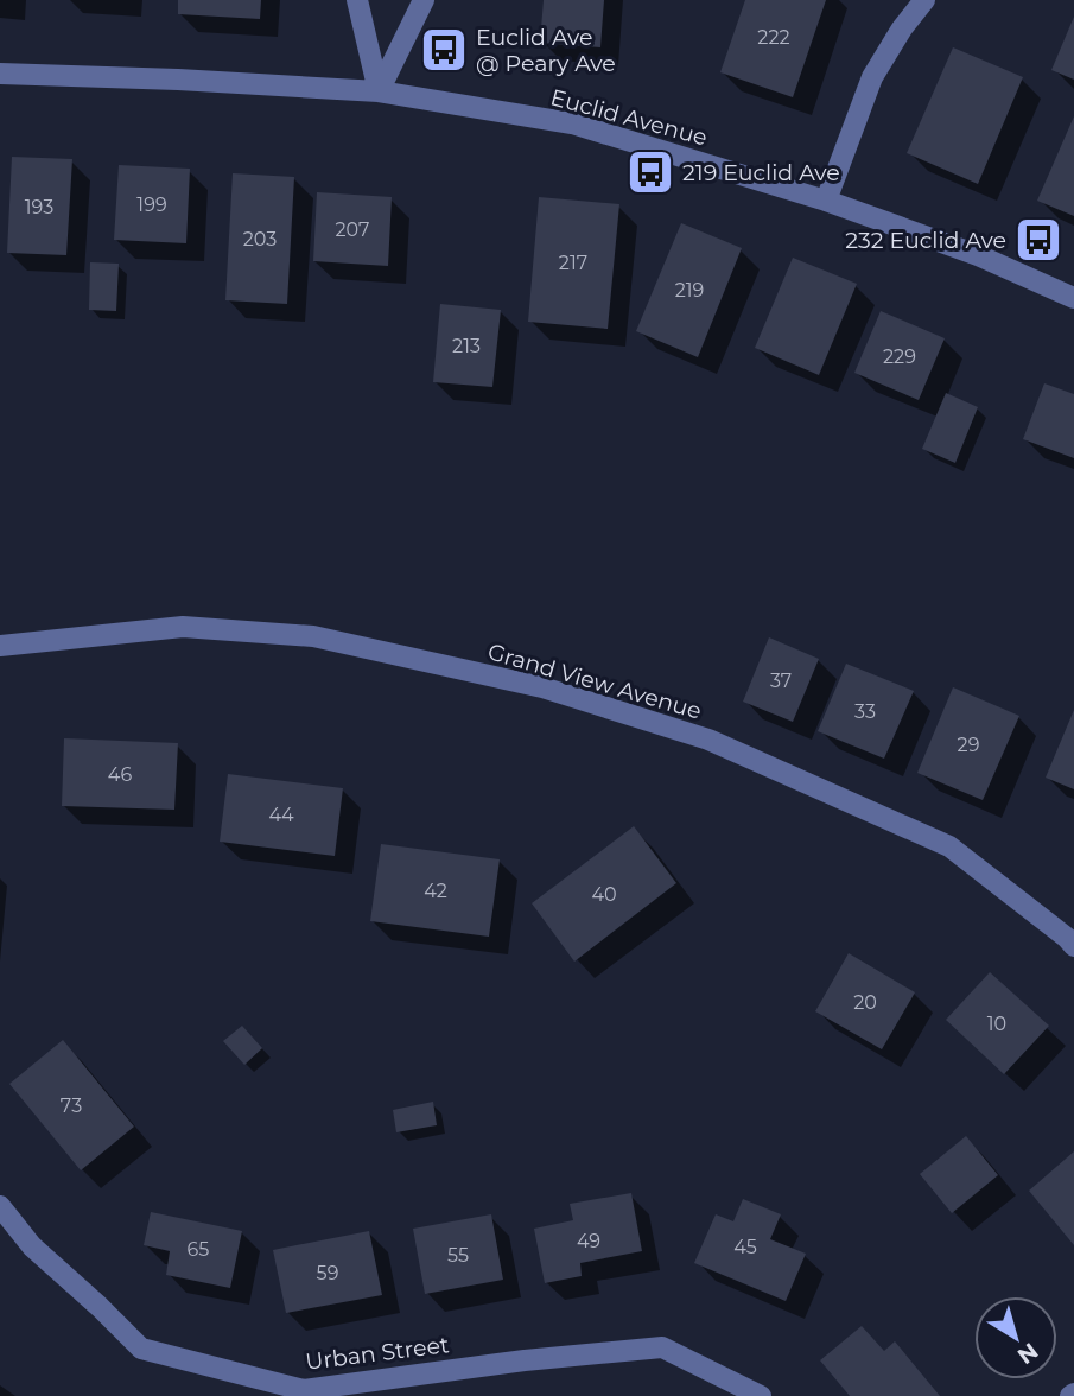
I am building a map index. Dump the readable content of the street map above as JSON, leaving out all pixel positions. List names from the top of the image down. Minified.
{"streets":{"street":["Euclid Avenue","Grand View Avenue","Urban Street"]},"places":{"bus stop":["Euclid Ave @ Peary Ave","219 Euclid Ave","232 Euclid Ave"]},"house_numbers":["222","199","193","207","203","217","219","213","229","37","33","29","46","44","42","40","20","10","73","49","45","65","55","59"],"north":"bottom right"}
